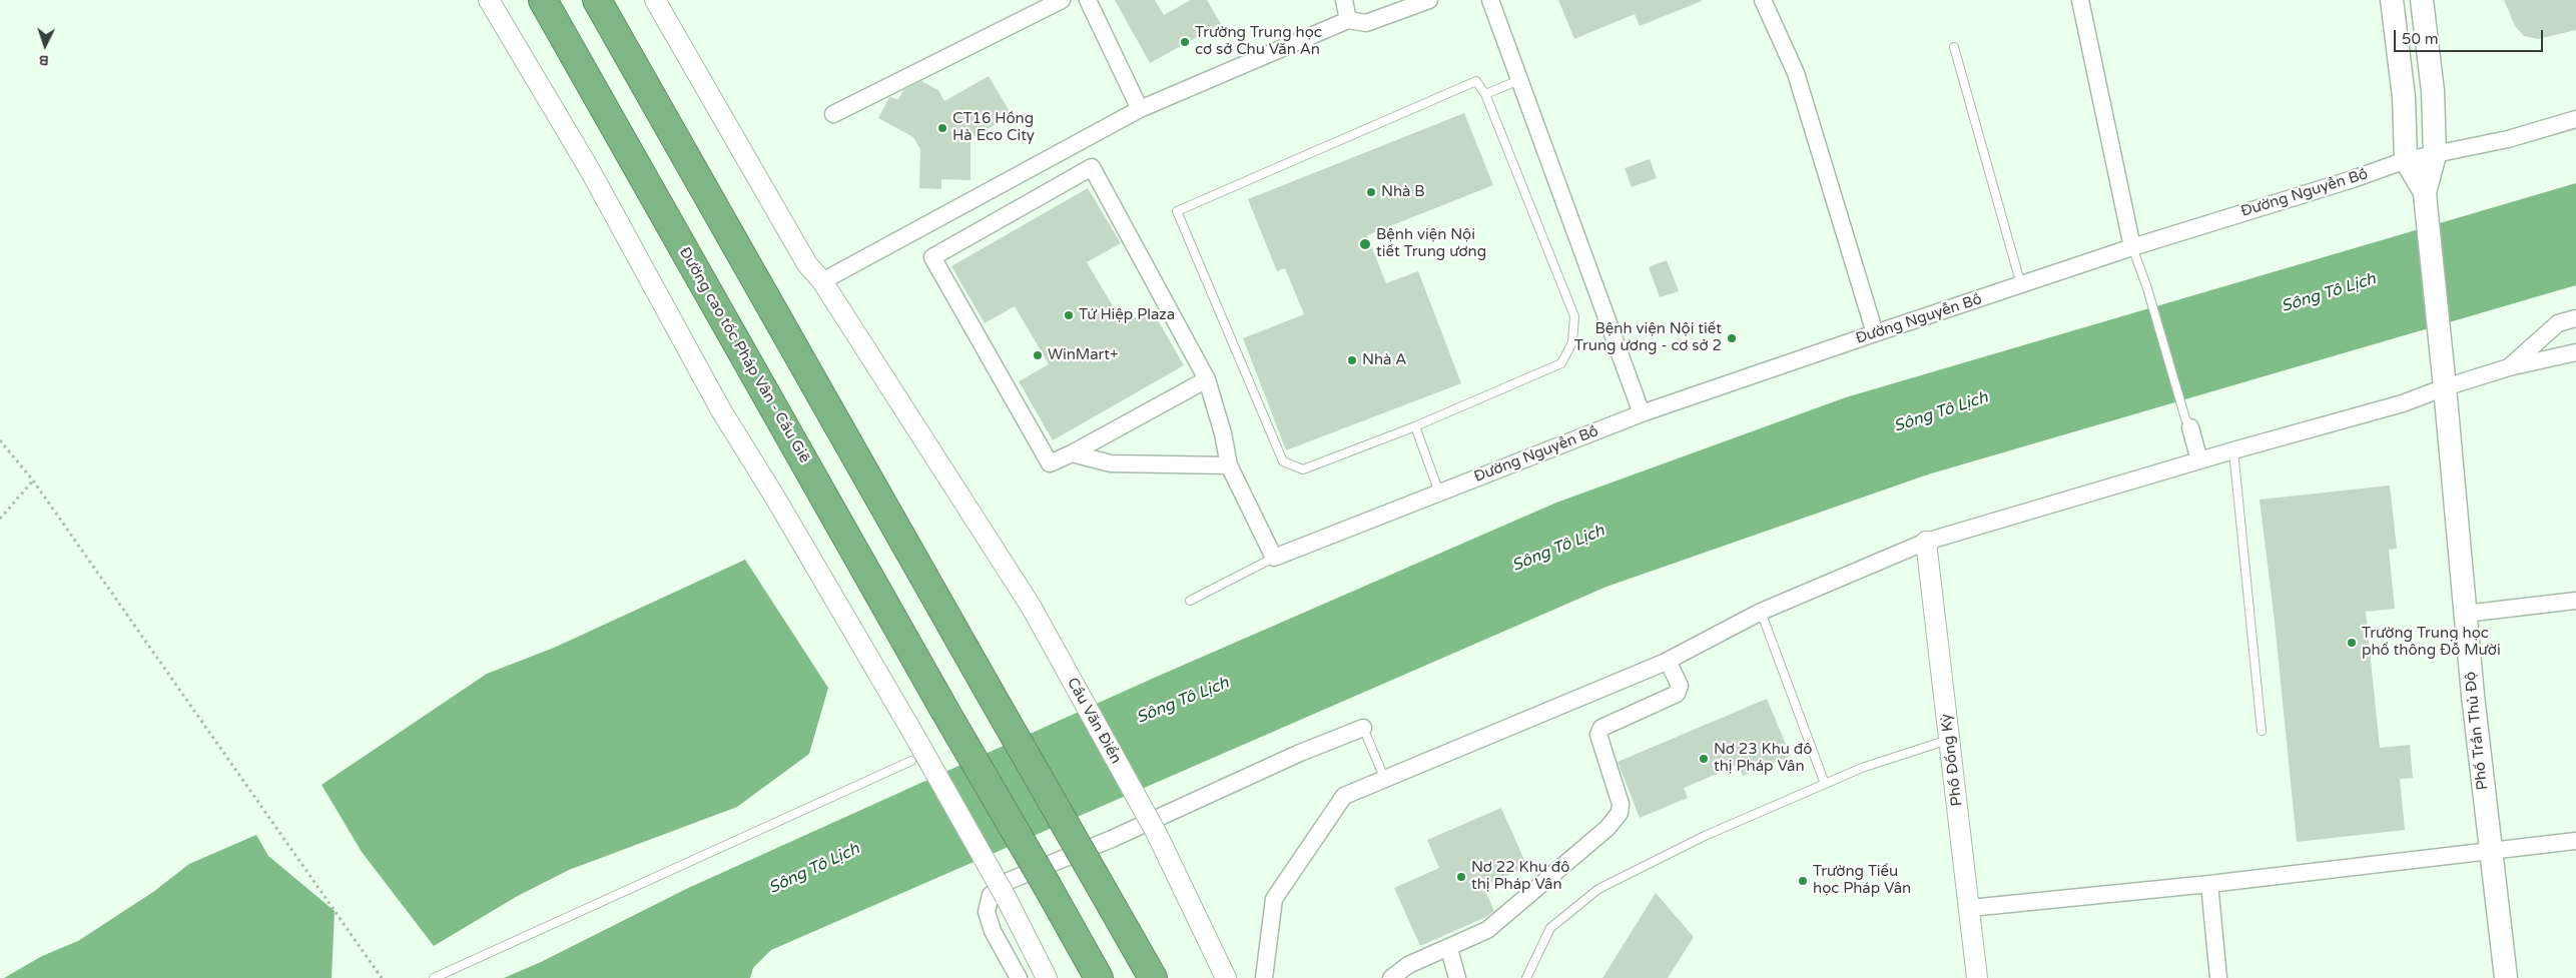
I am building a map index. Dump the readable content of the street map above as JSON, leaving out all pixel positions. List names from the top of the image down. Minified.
{"streets":{"highway":["Đường cao tốc Pháp Vân - Cầu Giẽ"],"main road":["Phố Trần Thủ Độ"],"street":["Đường Nguyễn Bồ","Cầu Văn Điển","Phố Đống Kỳ"]},"water":["Sông Tô Lịch"],"places":["Trường Trung học cơ sở Chu Văn An","CT16 Hồng Hà Eco City","Nhà B","Bệnh viện Nội tiết Trung ương","Tứ Hiệp Plaza","Bệnh viện Nội tiết Trung ương - cơ sở 2","WinMart+","Nhà A","Trường Trung học phổ thông Đỗ Mười","Nơ 23 Khu đô thị Pháp Vân","Nơ 22 Khu đô thị Pháp Vân","Trường Tiểu học Pháp Vân"],"scale_bar":"50 m","north":"bottom"}
